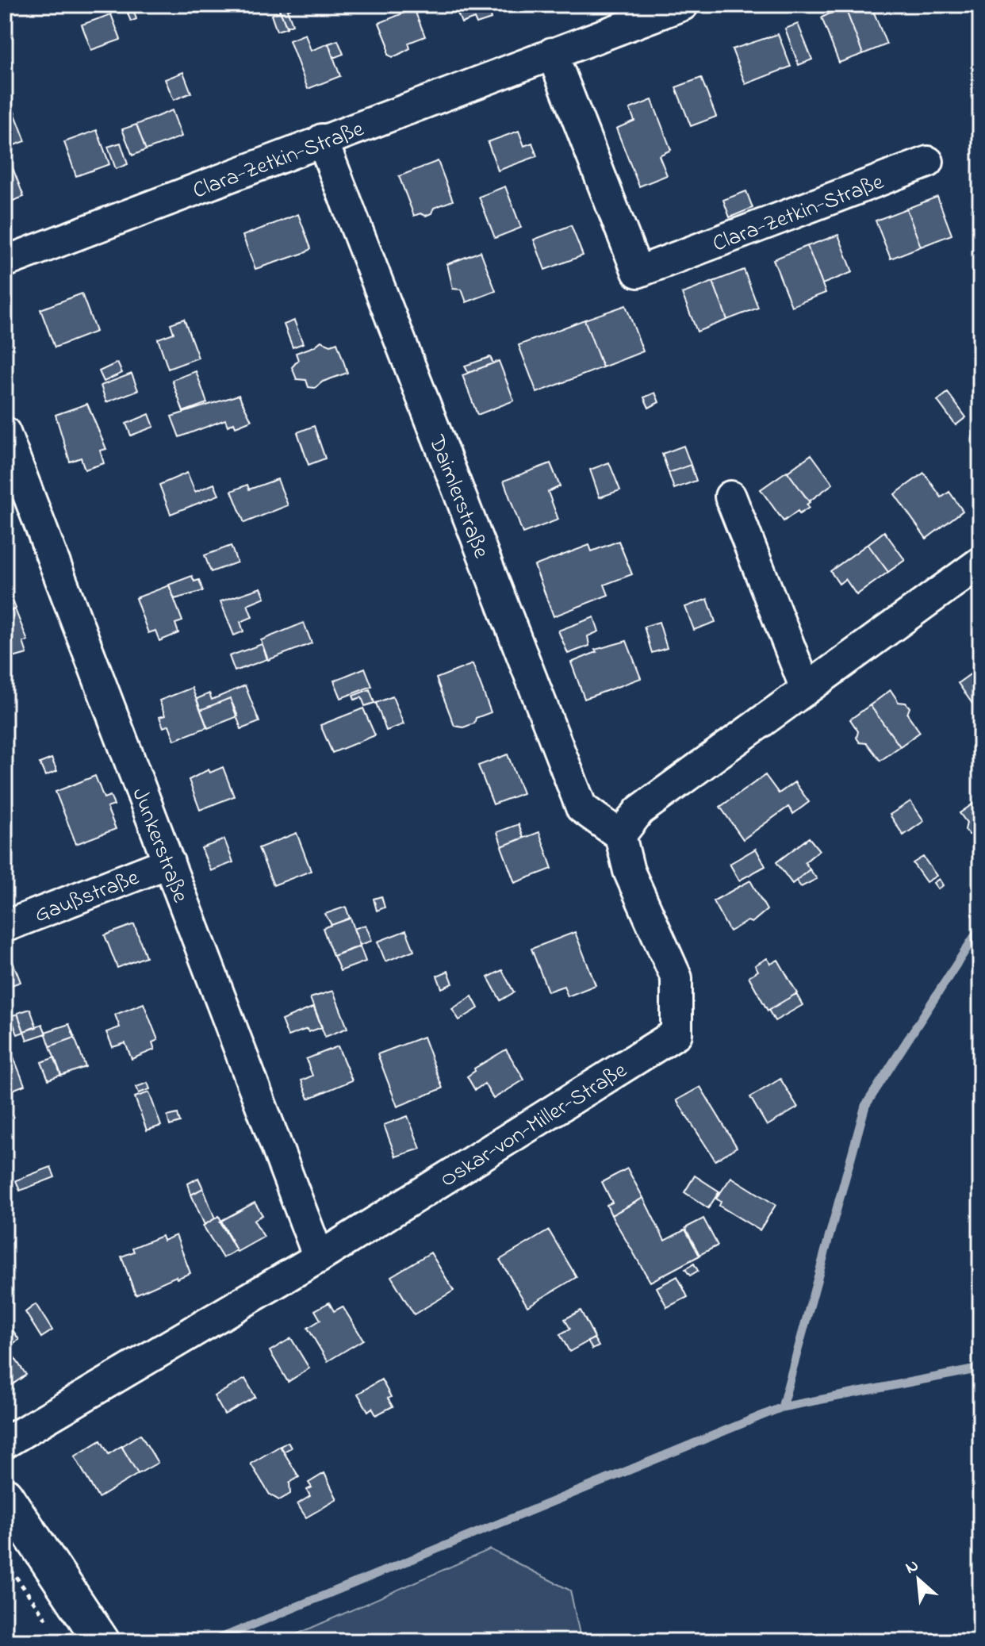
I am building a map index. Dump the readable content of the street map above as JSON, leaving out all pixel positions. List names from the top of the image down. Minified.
{"streets":{"street":["Clara-Zetkin-Straße","Daimlerstraße","Junkerstraße","Gaußstraße","Oskar-von-Miller-Straße"]},"crossings":[["Clara-Zetkin-Straße","Daimlerstraße"],["Daimlerstraße","Oskar-von-Miller-Straße"],["Junkerstraße","Gaußstraße"],["Junkerstraße","Oskar-von-Miller-Straße"]],"north":"top left"}
